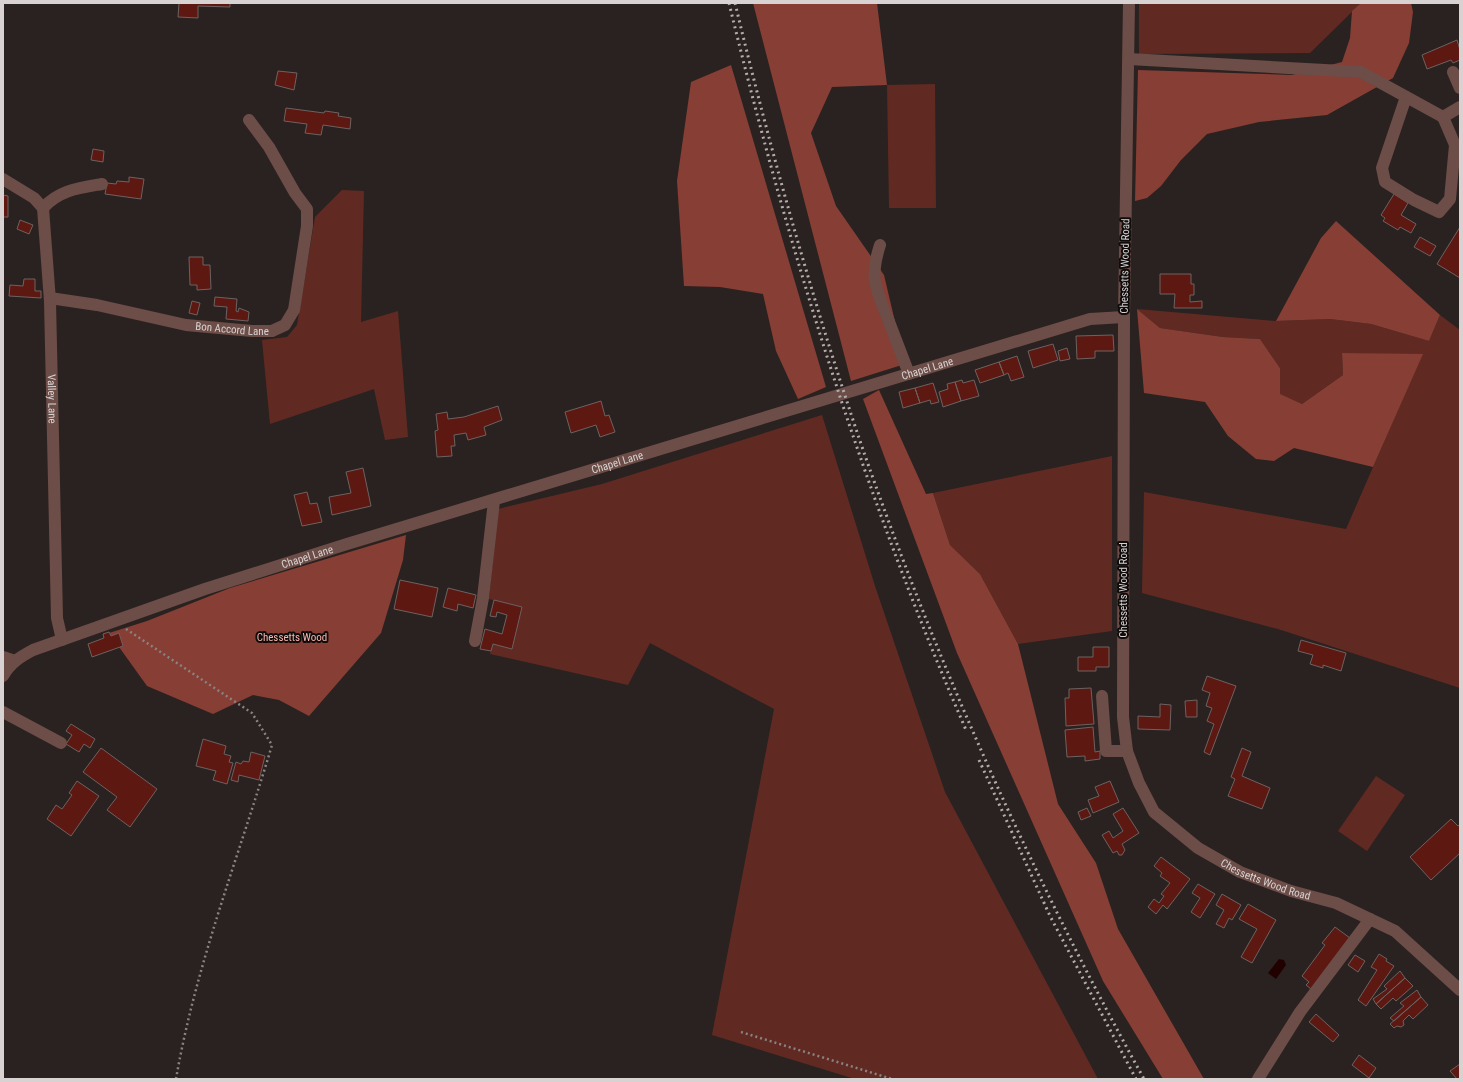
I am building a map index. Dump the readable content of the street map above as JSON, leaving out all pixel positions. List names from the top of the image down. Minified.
{"streets":{"street":["Chessetts Wood Road","Bon Accord Lane","Chapel Lane","Valley Lane"]},"crossings":[["Chessetts Wood Road","Chapel Lane"],["Bon Accord Lane","Valley Lane"],["Chapel Lane","Valley Lane"]],"parks":["Chessetts Wood"]}
